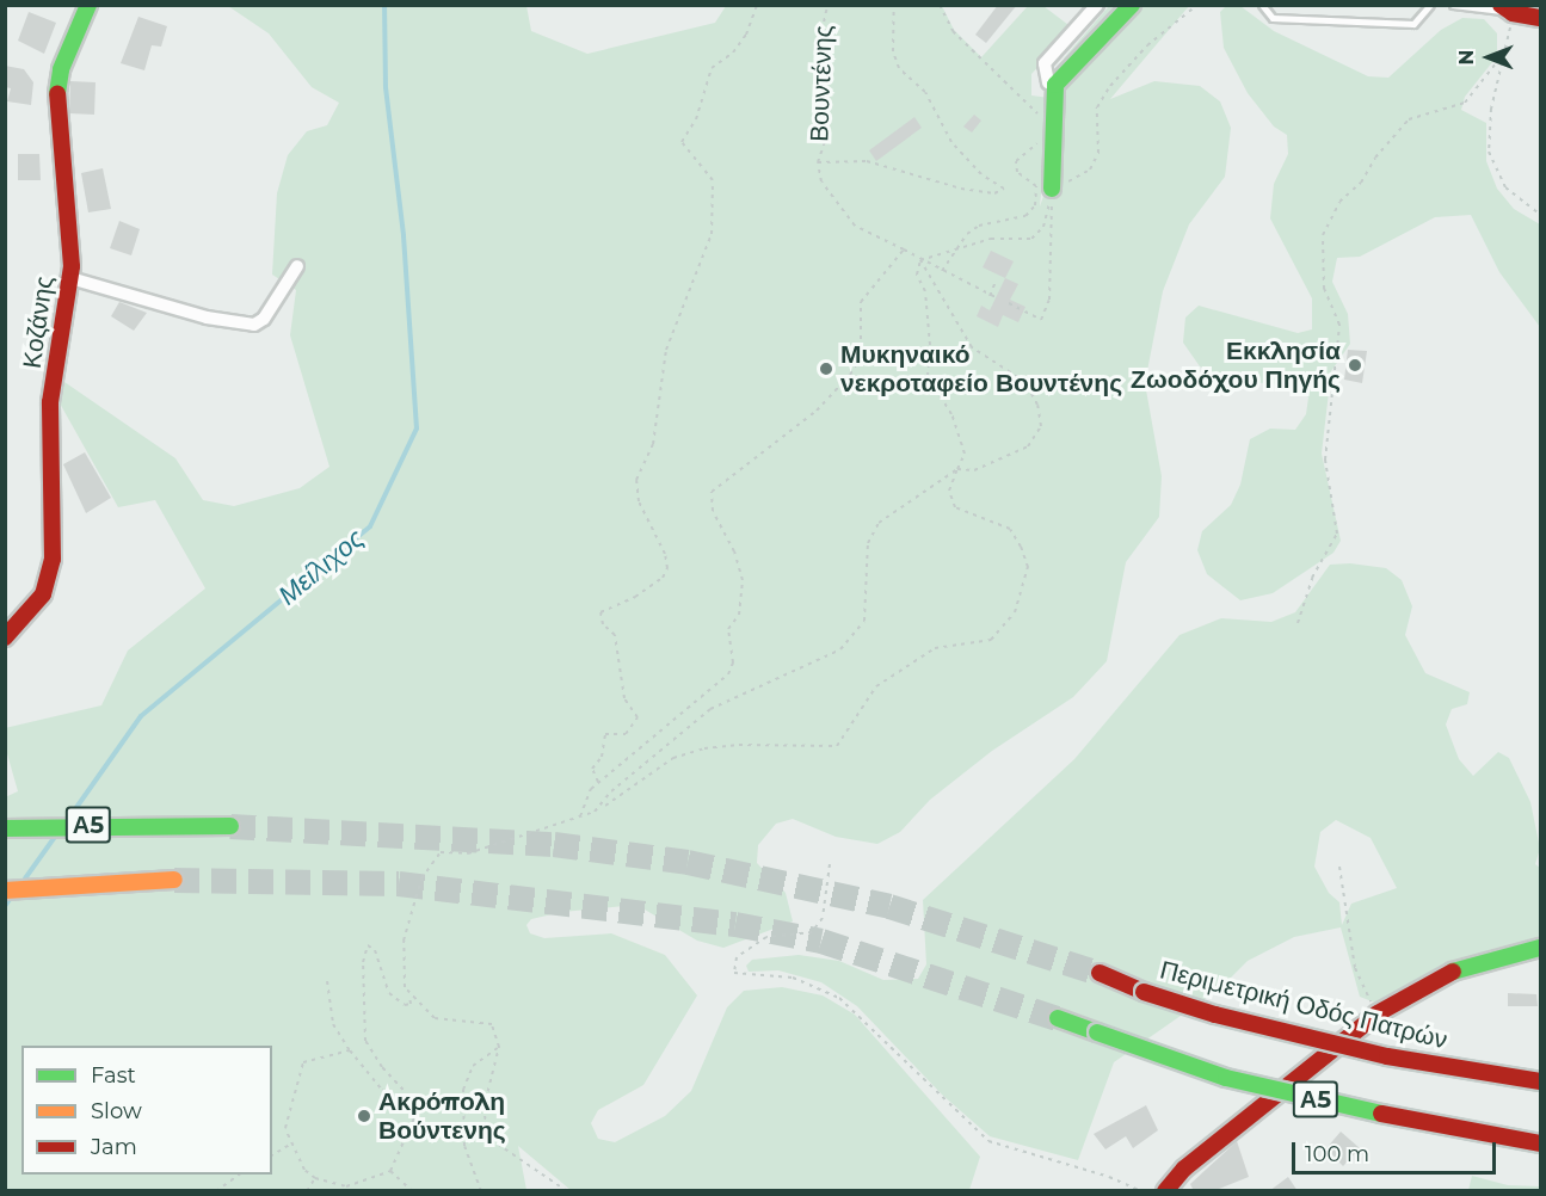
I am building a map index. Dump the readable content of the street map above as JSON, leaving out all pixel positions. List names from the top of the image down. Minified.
{"streets":{"main road":["Κοζάνης","Α5","Περιμετρική Οδός Πατρών"],"path":["Βουντένης"]},"water":["Μείλιχος"],"places":["Εκκλησία Ζωοδόχου Πηγής","Μυκηναικό νεκροταφείο Βουντένης","Ακρόπολη Βούντενης"],"legend":["Fast","Slow","Jam"],"scale_bar":"100 m","north":"left"}
